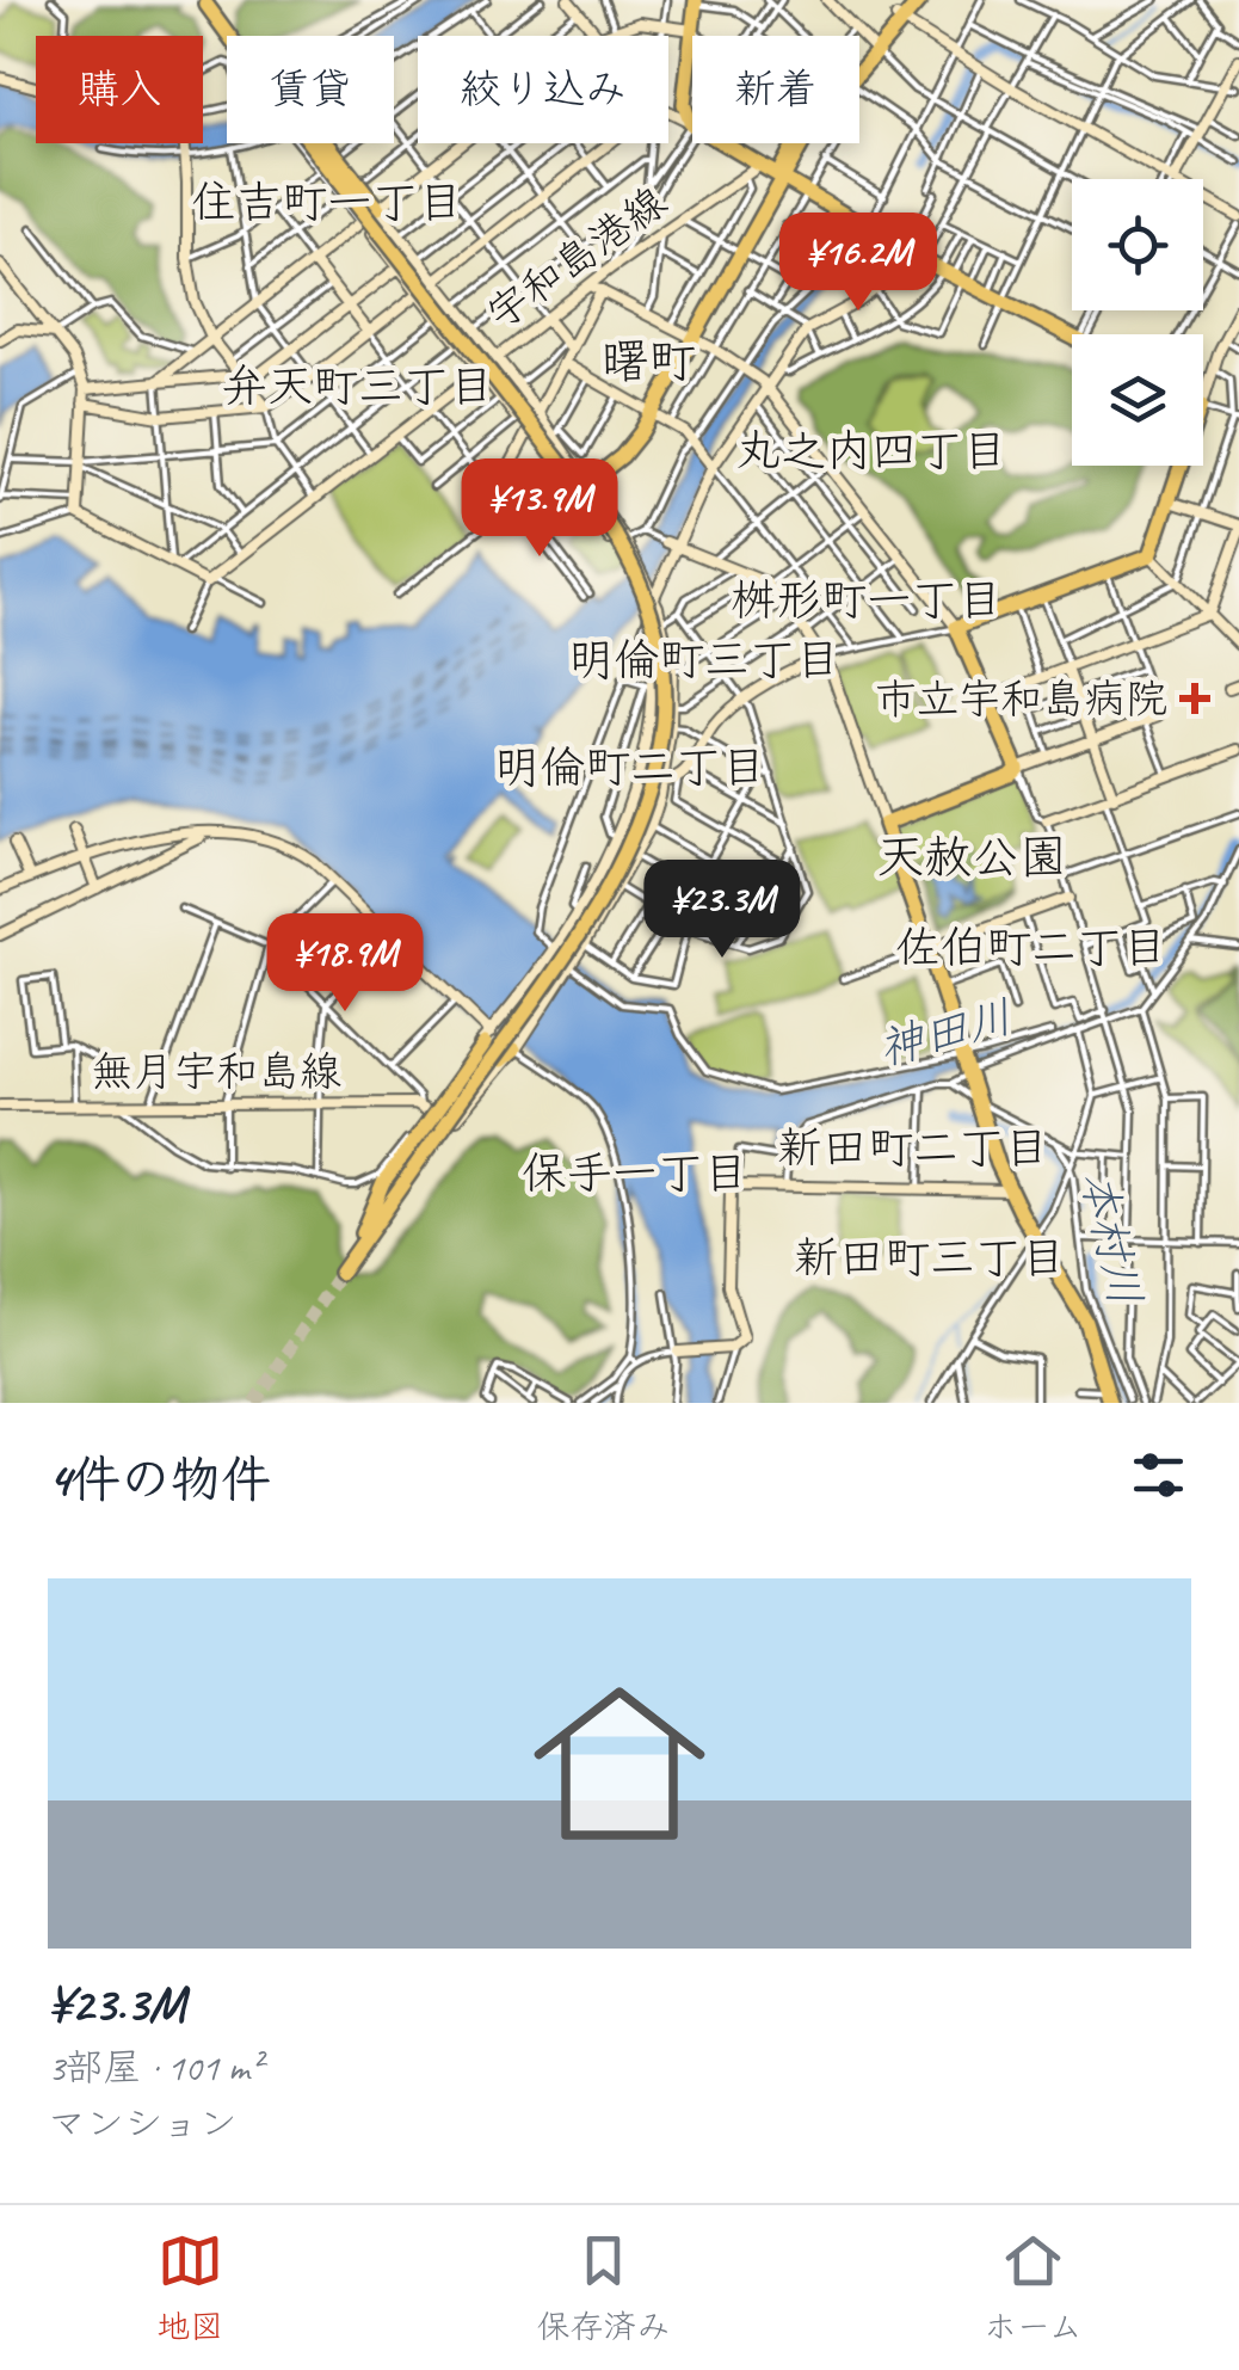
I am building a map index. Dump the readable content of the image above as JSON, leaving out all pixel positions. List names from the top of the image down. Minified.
{"streets":{"street":["宇和島港線","無月宇和島線"]},"districts":["住吉町一丁目","曙町","弁天町三丁目","丸之内四丁目","桝形町一丁目","明倫町三丁目","明倫町二丁目","天赦公園","佐伯町二丁目","新田町二丁目","保手一丁目","新田町三丁目"],"water":["神田川","本村川"],"places":{"health":["市立宇和島病院"]},"page":{"chip":["購入","賃貸","絞り込み","新着"],"price":["¥16.2M","¥13.9M","¥23.3M","¥18.9M"],"heading":"4件の物件","list":[{"name":"¥23.3M","note":"3部屋 · 101 m² · マンション"}],"tabs":["地図","保存済み","ホーム"]}}
